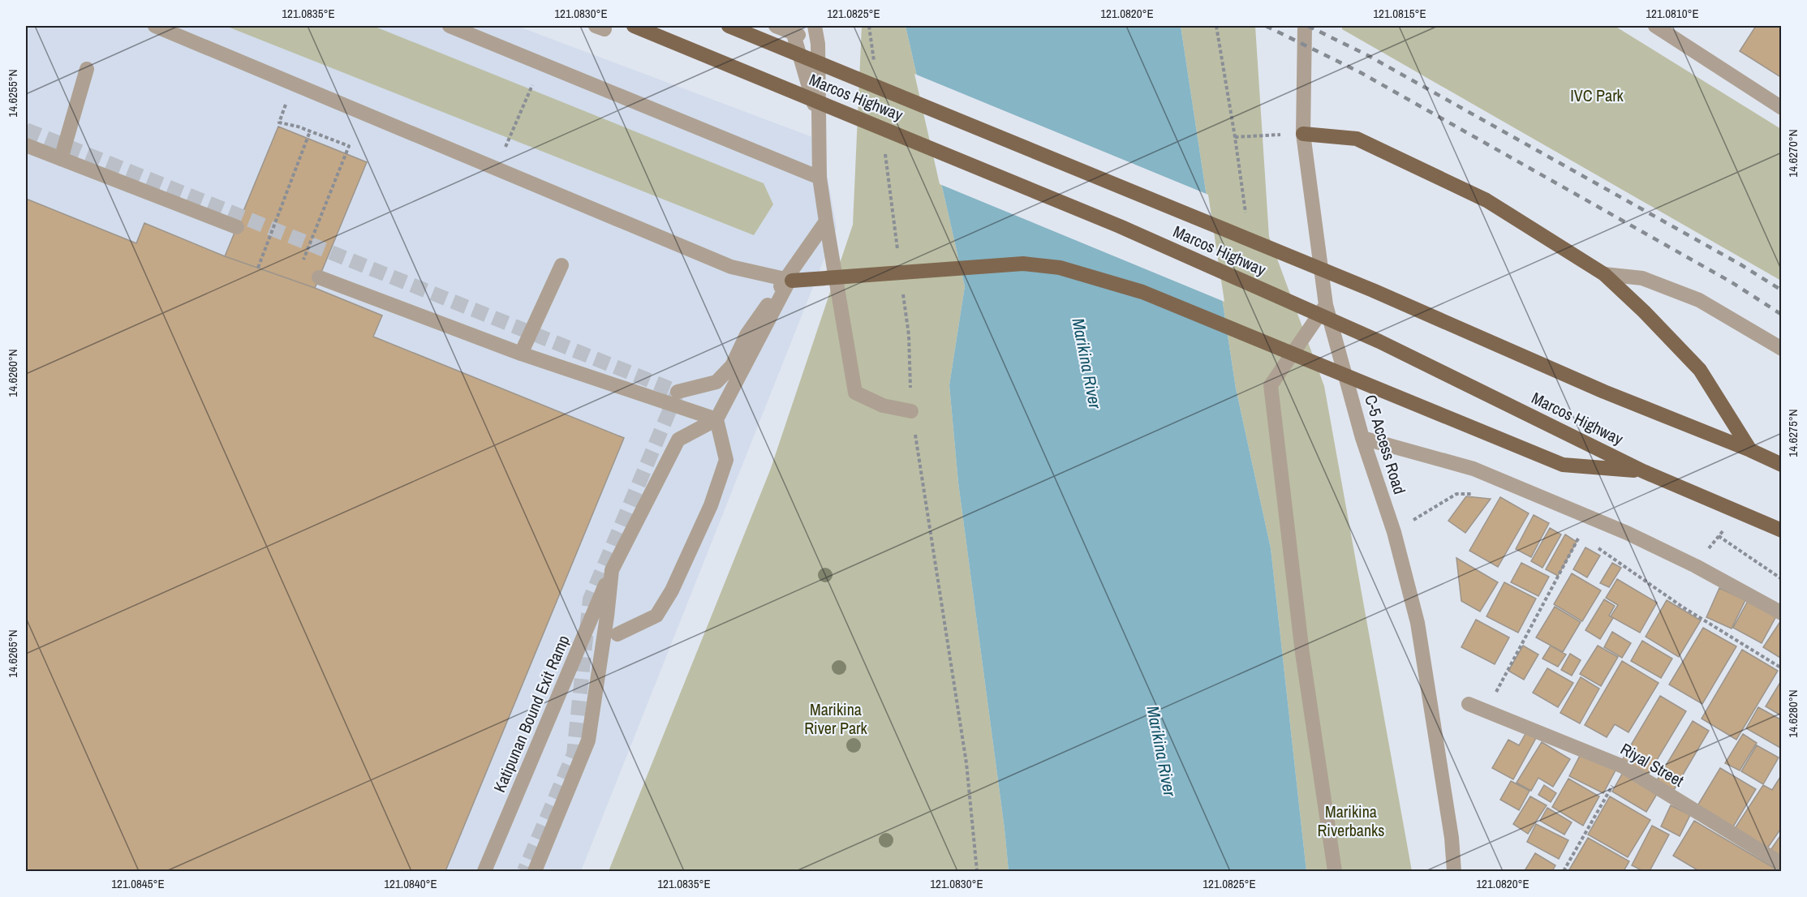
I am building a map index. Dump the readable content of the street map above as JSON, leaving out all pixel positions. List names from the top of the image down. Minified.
{"streets":{"main road":["Marcos Highway"],"street":["C-5 Access Road","Katipunan Bound Exit Ramp","Riyal Street"]},"water":["Marikina River"],"parks":["IVC Park","Marikina River Park","Marikina Riverbanks"],"coordinates":["121.0835°E","121.0830°E","121.0825°E","121.0820°E","121.0815°E","121.0810°E","14.6255°N","14.6270°N","14.6260°N","14.6275°N","14.6265°N","14.6280°N","121.0845°E","121.0840°E"]}
